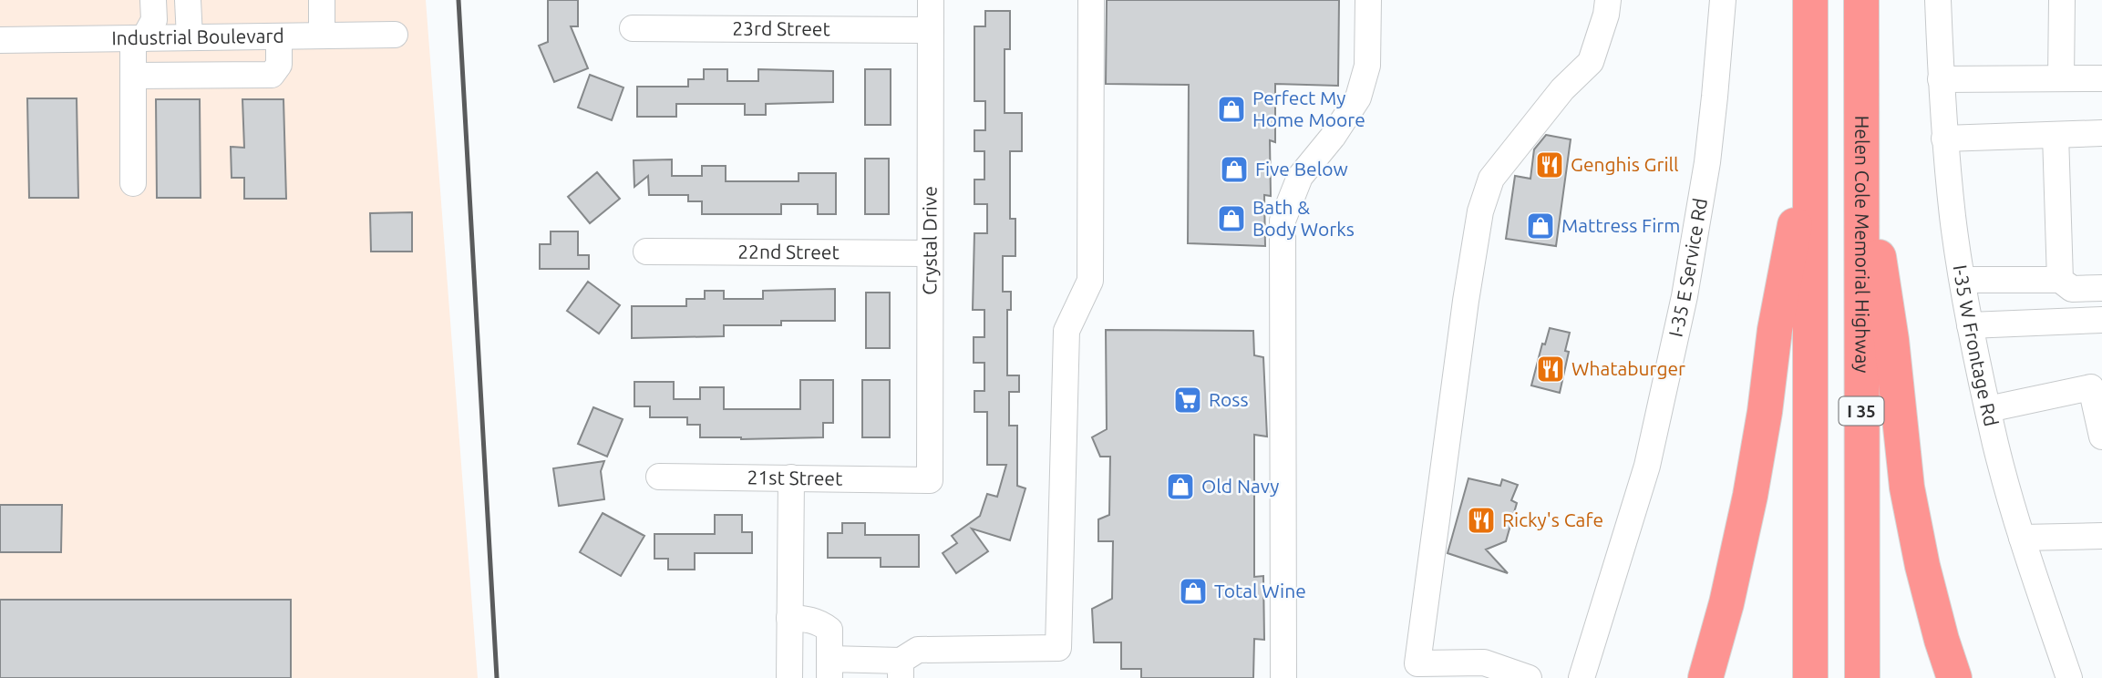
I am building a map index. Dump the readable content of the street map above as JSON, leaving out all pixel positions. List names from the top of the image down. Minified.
{"streets":{"highway":["Helen Cole Memorial Highway","I 35"],"street":["23rd Street","Industrial Boulevard","Crystal Drive","22nd Street","I-35 E Service Rd","I-35 W Frontage Rd","21st Street"]},"crossings":[["23rd Street","Crystal Drive"],["Crystal Drive","22nd Street"],["Crystal Drive","21st Street"]],"places":{"shop":["Perfect My Home Moore","Five Below","Bath & Body Works","Mattress Firm","Old Navy","Total Wine"],"restaurant":["Genghis Grill","Whataburger","Ricky's Cafe"],"supermarket":["Ross"]}}
